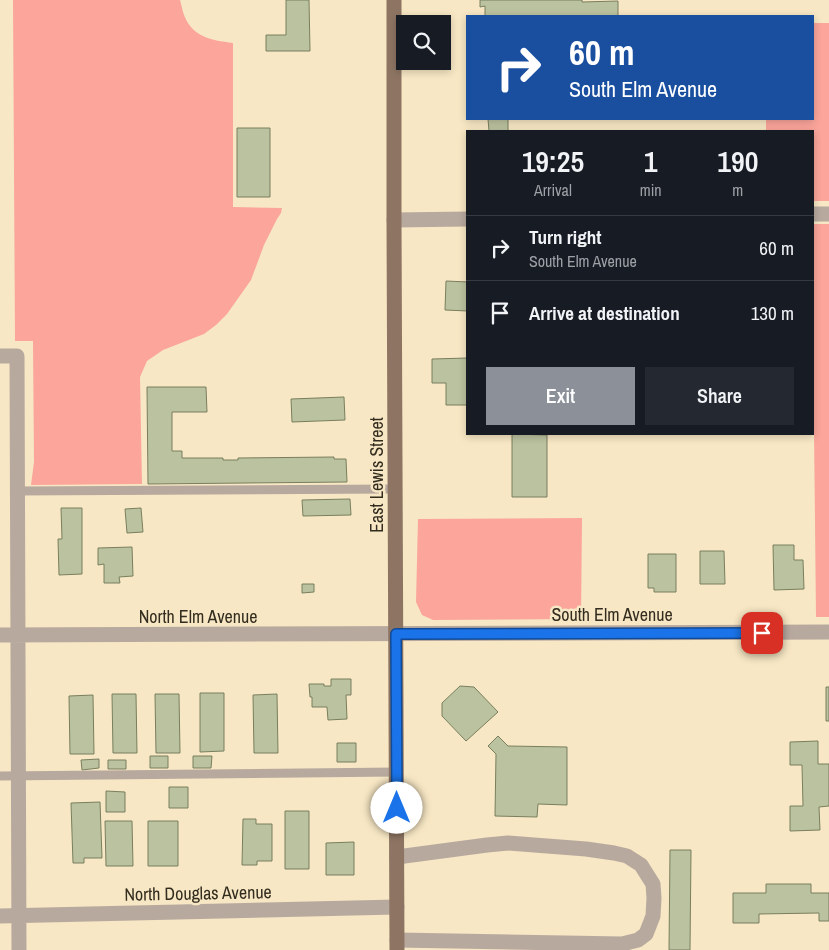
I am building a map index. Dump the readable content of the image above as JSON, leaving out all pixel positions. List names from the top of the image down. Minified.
{"streets":{"main road":["East Lewis Street"],"street":["South Elm Avenue","North Elm Avenue","North Douglas Avenue"]},"crossings":[["East Lewis Street","South Elm Avenue"],["East Lewis Street","North Elm Avenue"],["East Lewis Street","North Douglas Avenue"],["South Elm Avenue","North Elm Avenue"]],"page":{"turn":["60 m","South Elm Avenue"],"eta":["19:25","Arrival","1","min","190","m"],"list":[{"name":"Turn right","note":"South Elm Avenue","value":"60 m"},{"name":"Arrive at destination","value":"130 m"}],"buttons":["Exit","Share"]}}
